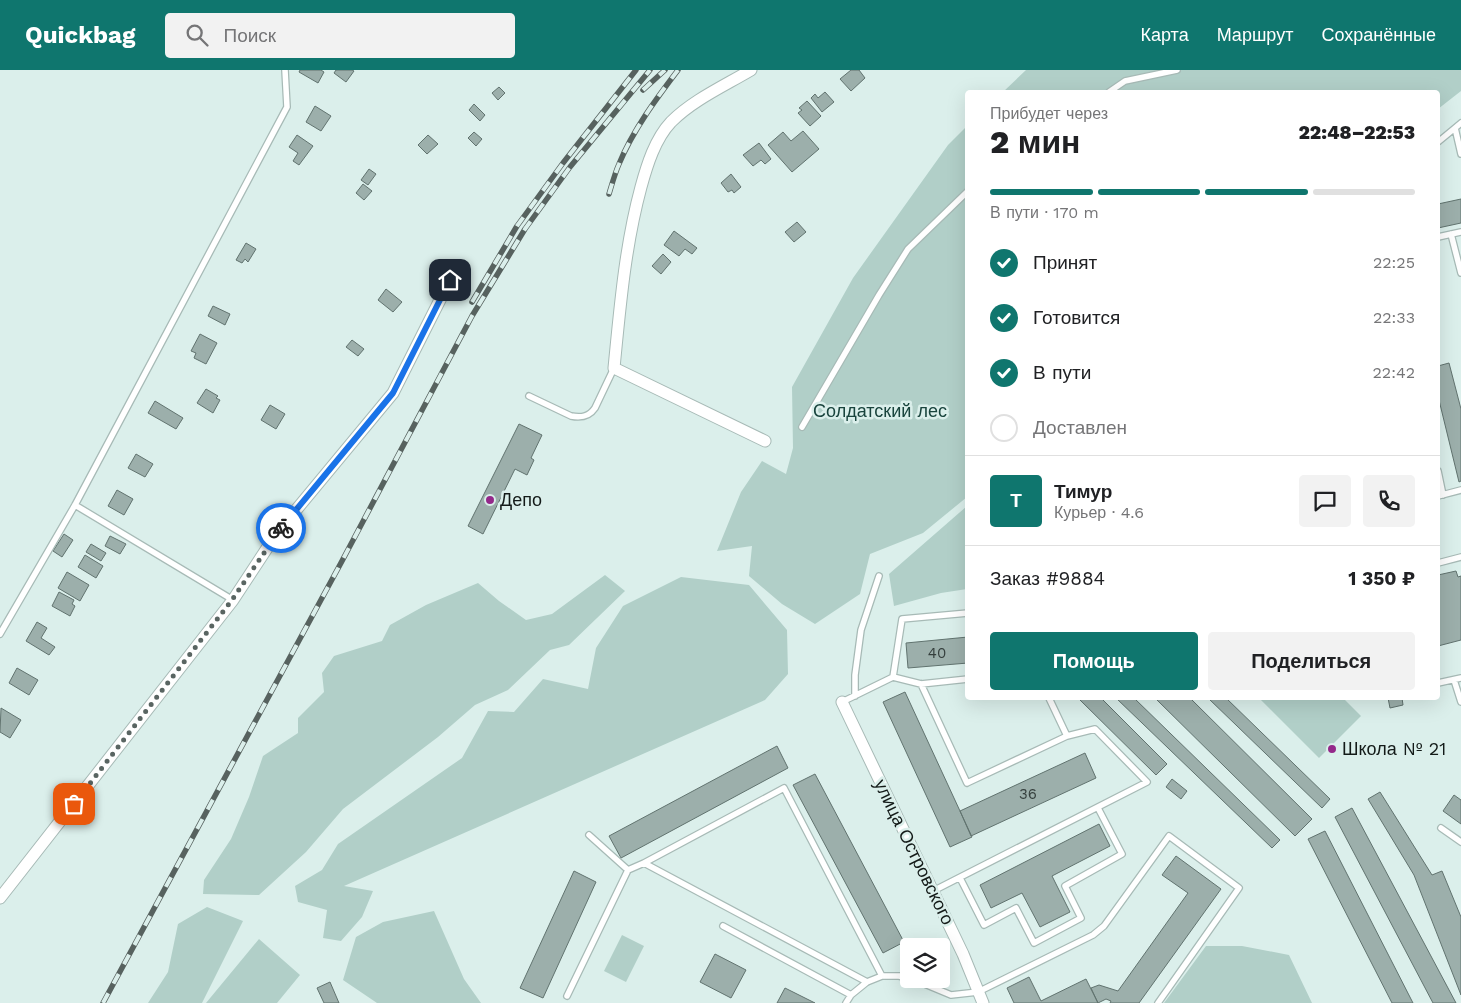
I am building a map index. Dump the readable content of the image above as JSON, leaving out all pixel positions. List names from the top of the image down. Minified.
{"streets":{"street":["улица Островского"]},"parks":["Солдатский лес"],"places":["Депо","Школа № 21"],"house_numbers":["40","36"],"page":{"header":"Quickbag","search":"Поиск","nav":["Карта","Маршрут","Сохранённые"],"heading":["2 мин","Прибудет через","22:48–22:53"],"panel":["Тимур","Курьер · 4.6","Заказ #9884","1 350 ₽"],"bar":"В пути · 170 m","list":[["Принят","22:25"],["Готовится","22:33"],["В пути","22:42"],"Доставлен"],"round":"Т","buttons":["Помощь","Поделиться"]}}
